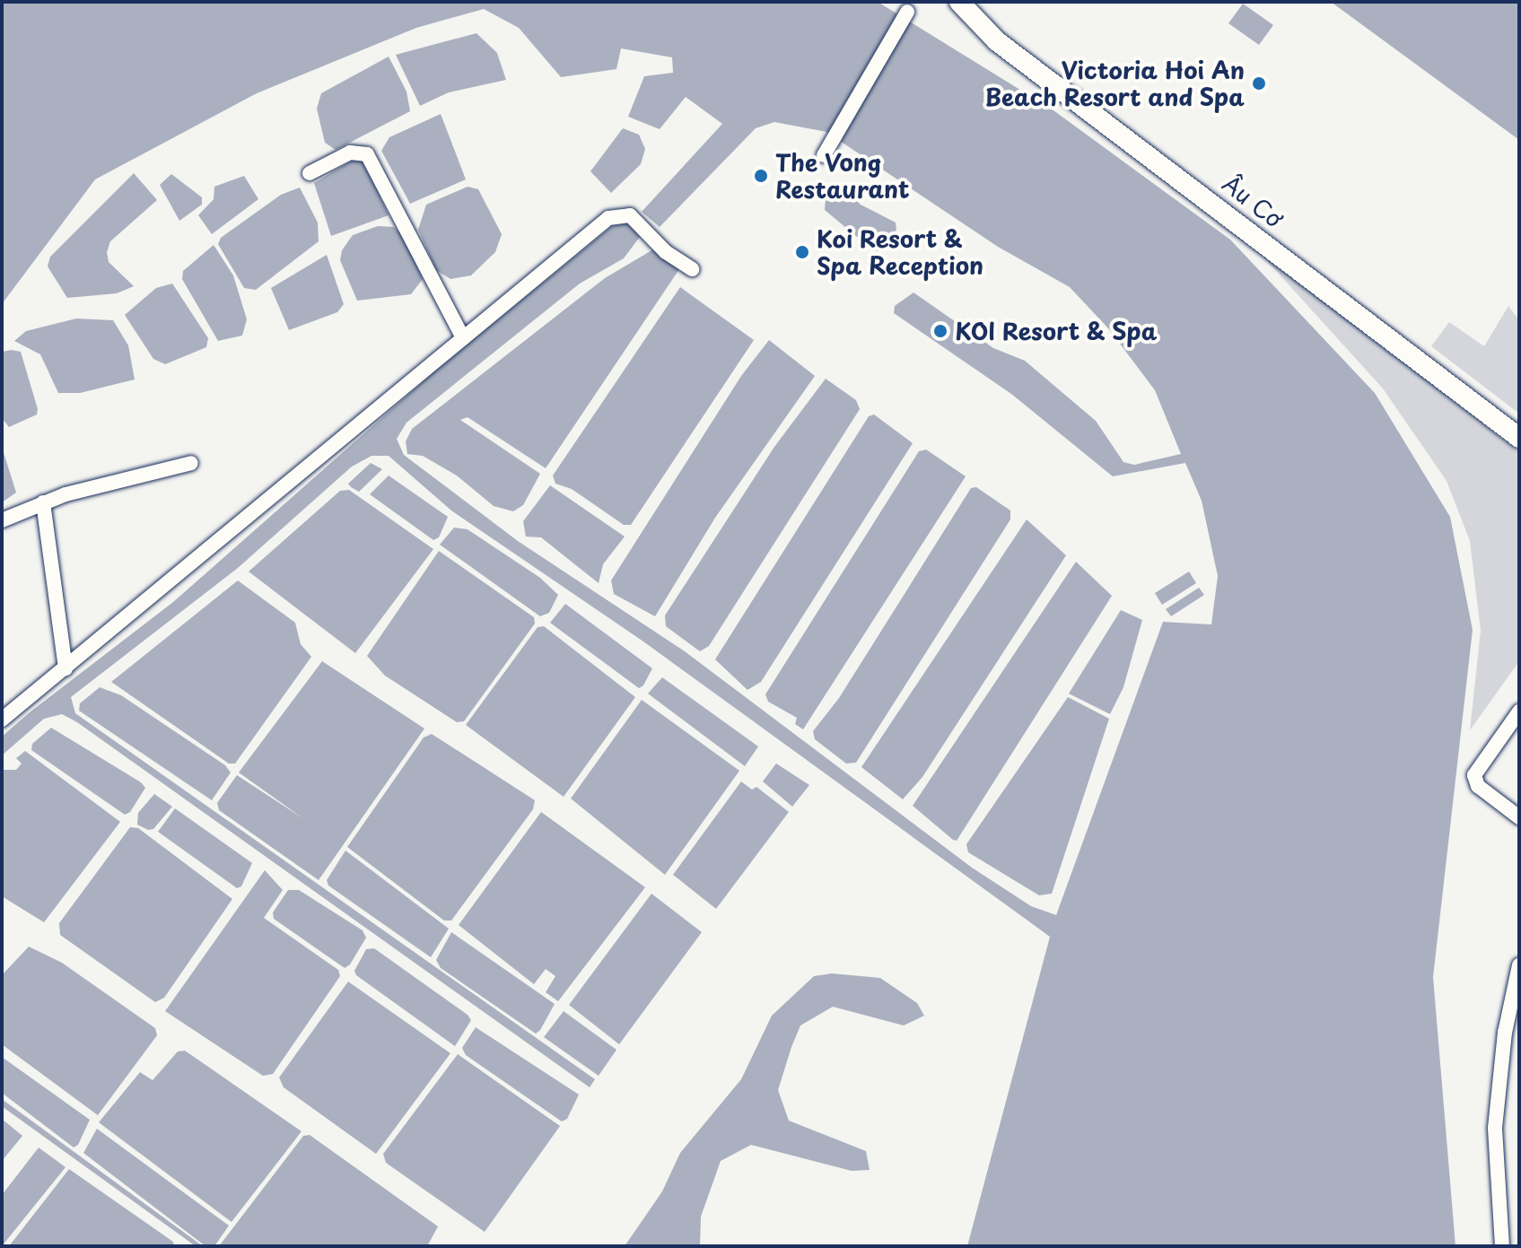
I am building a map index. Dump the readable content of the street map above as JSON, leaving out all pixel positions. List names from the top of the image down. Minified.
{"streets":{"main road":["Âu Cơ"]},"places":["Victoria Hoi An Beach Resort and Spa","The Vong Restaurant","Koi Resort & Spa Reception","KOI Resort & Spa"]}
